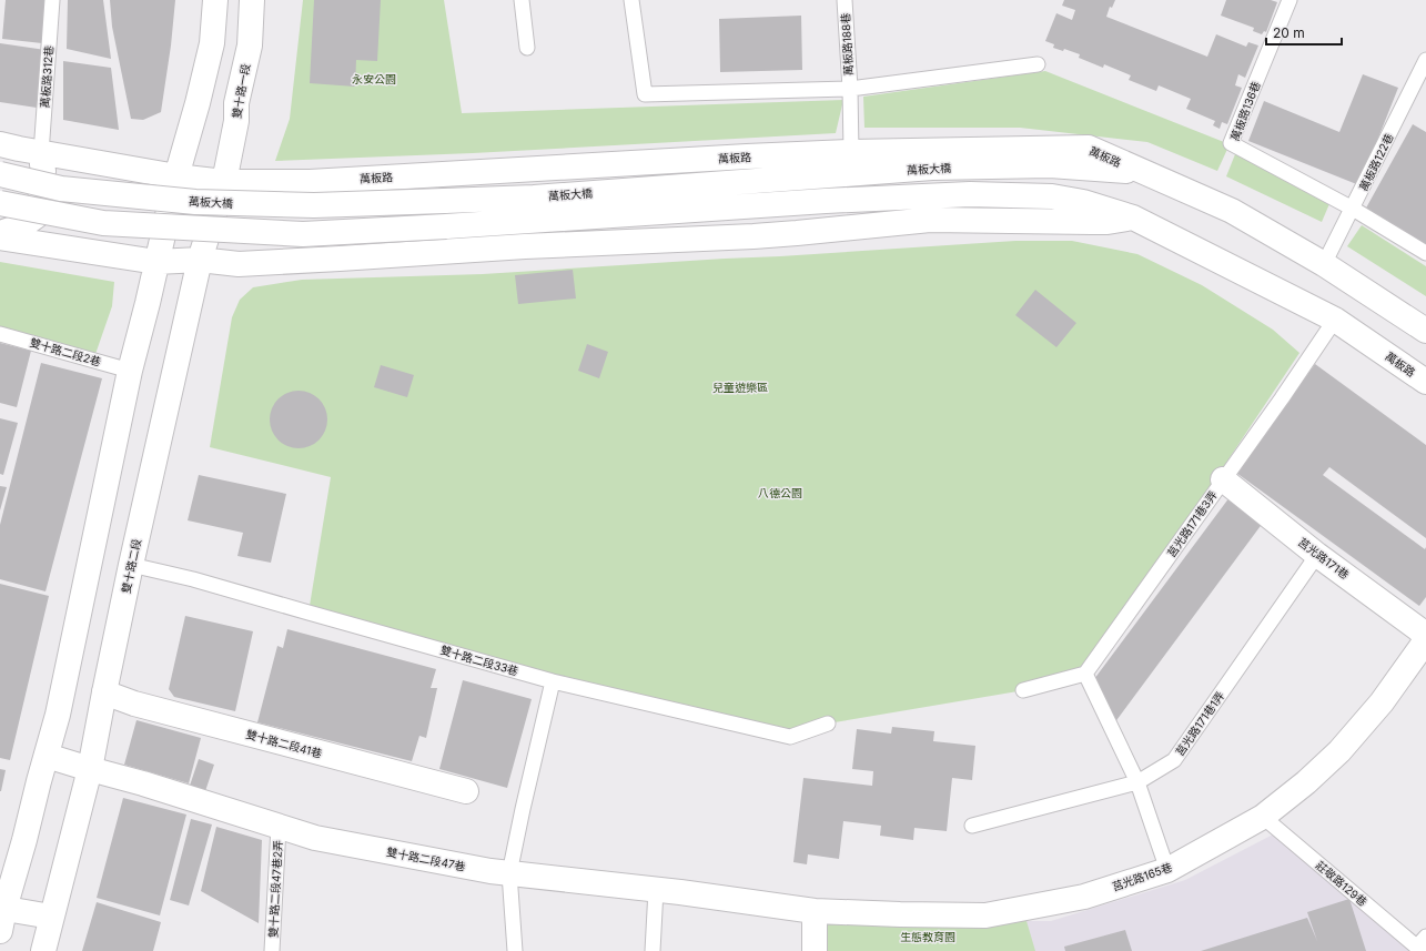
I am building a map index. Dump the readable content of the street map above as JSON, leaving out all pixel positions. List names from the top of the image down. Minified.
{"streets":{"street":["雙十路一段","萬板路","萬板大橋","莒光路171巷","雙十路二段","雙十路二段41巷","雙十路二段47巷","莒光路165巷"],"lane":["萬板路188巷","萬板路312巷","萬板路136巷","萬板路122巷","雙十路二段2巷","莒光路171巷3弄","雙十路二段33巷","莒光路171巷1弄","莊敬路129巷","雙十路二段47巷2弄"]},"crossings":[["萬板路188巷","萬板路"],["萬板路312巷","萬板路"],["雙十路一段","萬板路"],["雙十路一段","雙十路二段"],["萬板路136巷","萬板路122巷"],["萬板路","萬板路122巷"],["萬板路","萬板大橋"],["萬板路","莒光路171巷3弄"],["萬板路","雙十路二段"],["莒光路171巷3弄","莒光路171巷"],["莒光路171巷","莒光路171巷1弄"],["莒光路171巷","莒光路165巷"],["雙十路二段","雙十路二段33巷"],["雙十路二段","雙十路二段41巷"],["雙十路二段","雙十路二段47巷"],["雙十路二段47巷","莒光路165巷"],["雙十路二段47巷","雙十路二段47巷2弄"],["莒光路165巷","莊敬路129巷"]],"parks":["永安公園","兒童遊樂區","八德公園","生態教育園"],"scale_bar":"20 m"}
